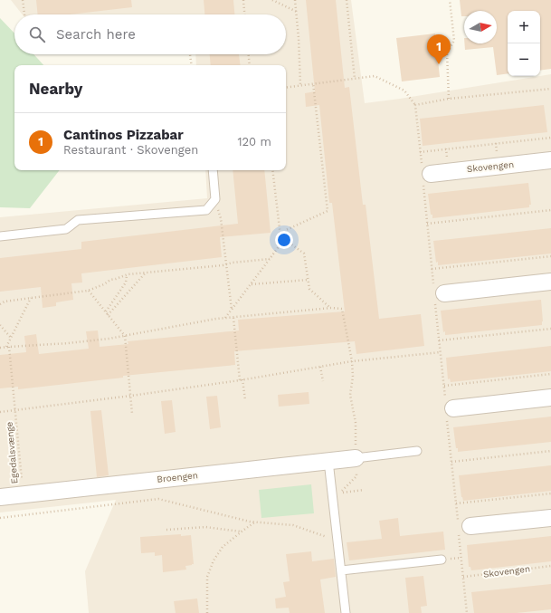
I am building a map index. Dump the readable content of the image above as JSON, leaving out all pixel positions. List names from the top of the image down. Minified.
{"streets":{"street":["Skovengen","Broengen"],"path":["Egedalsvænge"]},"crossings":[["Egedalsvænge","Broengen"]],"north":"right","page":{"map_buttons":["+","−"],"search":"Search here","pins":"1","heading":"Nearby","list":[{"mark":"1","name":"Cantinos Pizzabar","note":"Restaurant · Skovengen","value":"120 m"}]}}
